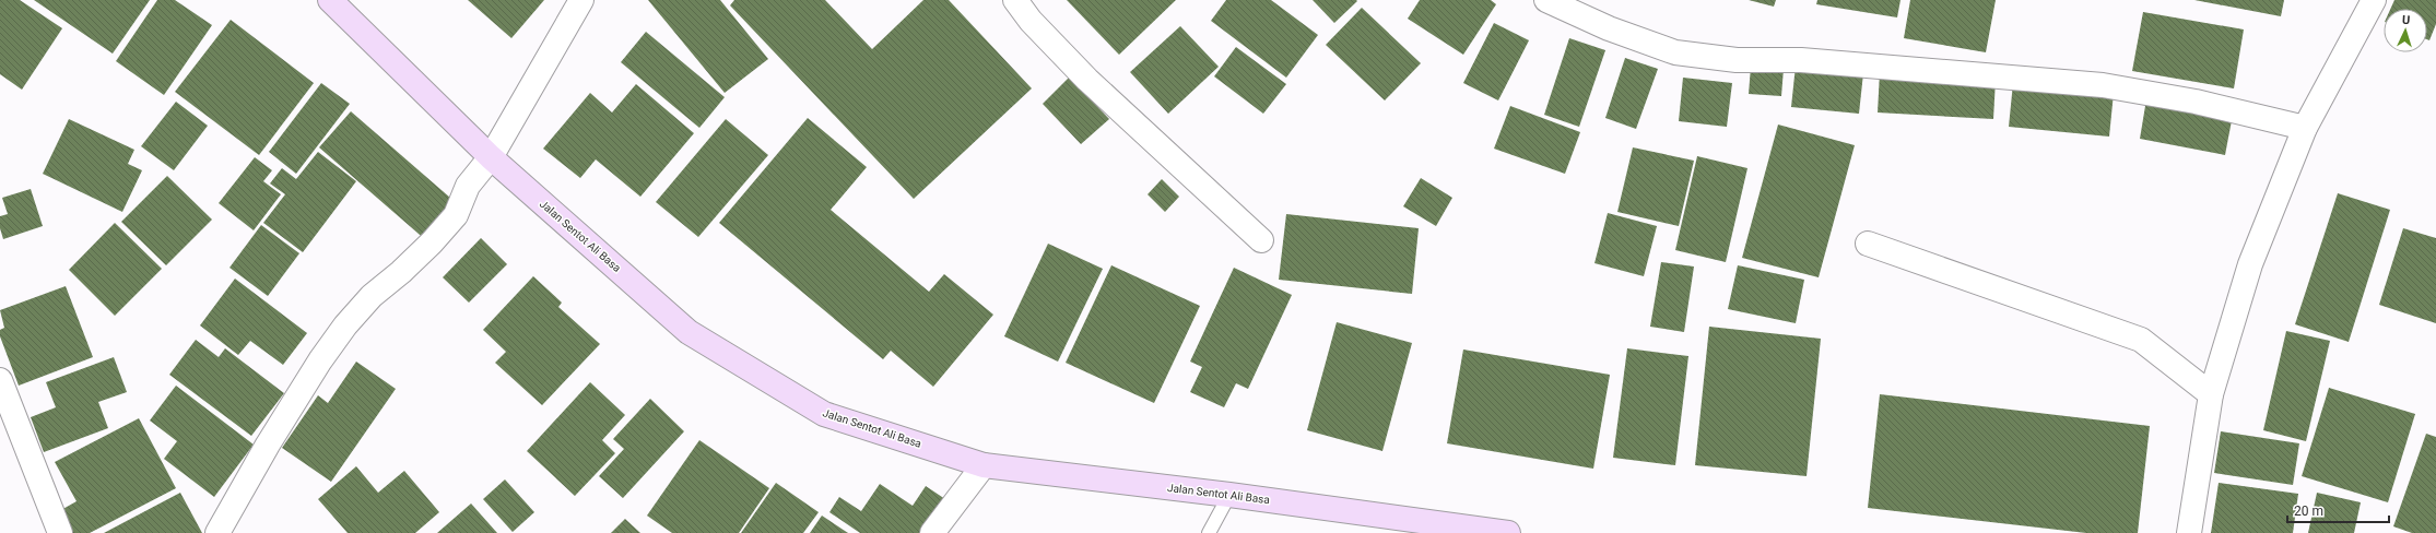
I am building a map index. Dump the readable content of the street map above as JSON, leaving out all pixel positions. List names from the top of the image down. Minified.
{"streets":{"main road":["Jalan Sentot Ali Basa"]},"scale_bar":"20 m","north":"top"}
